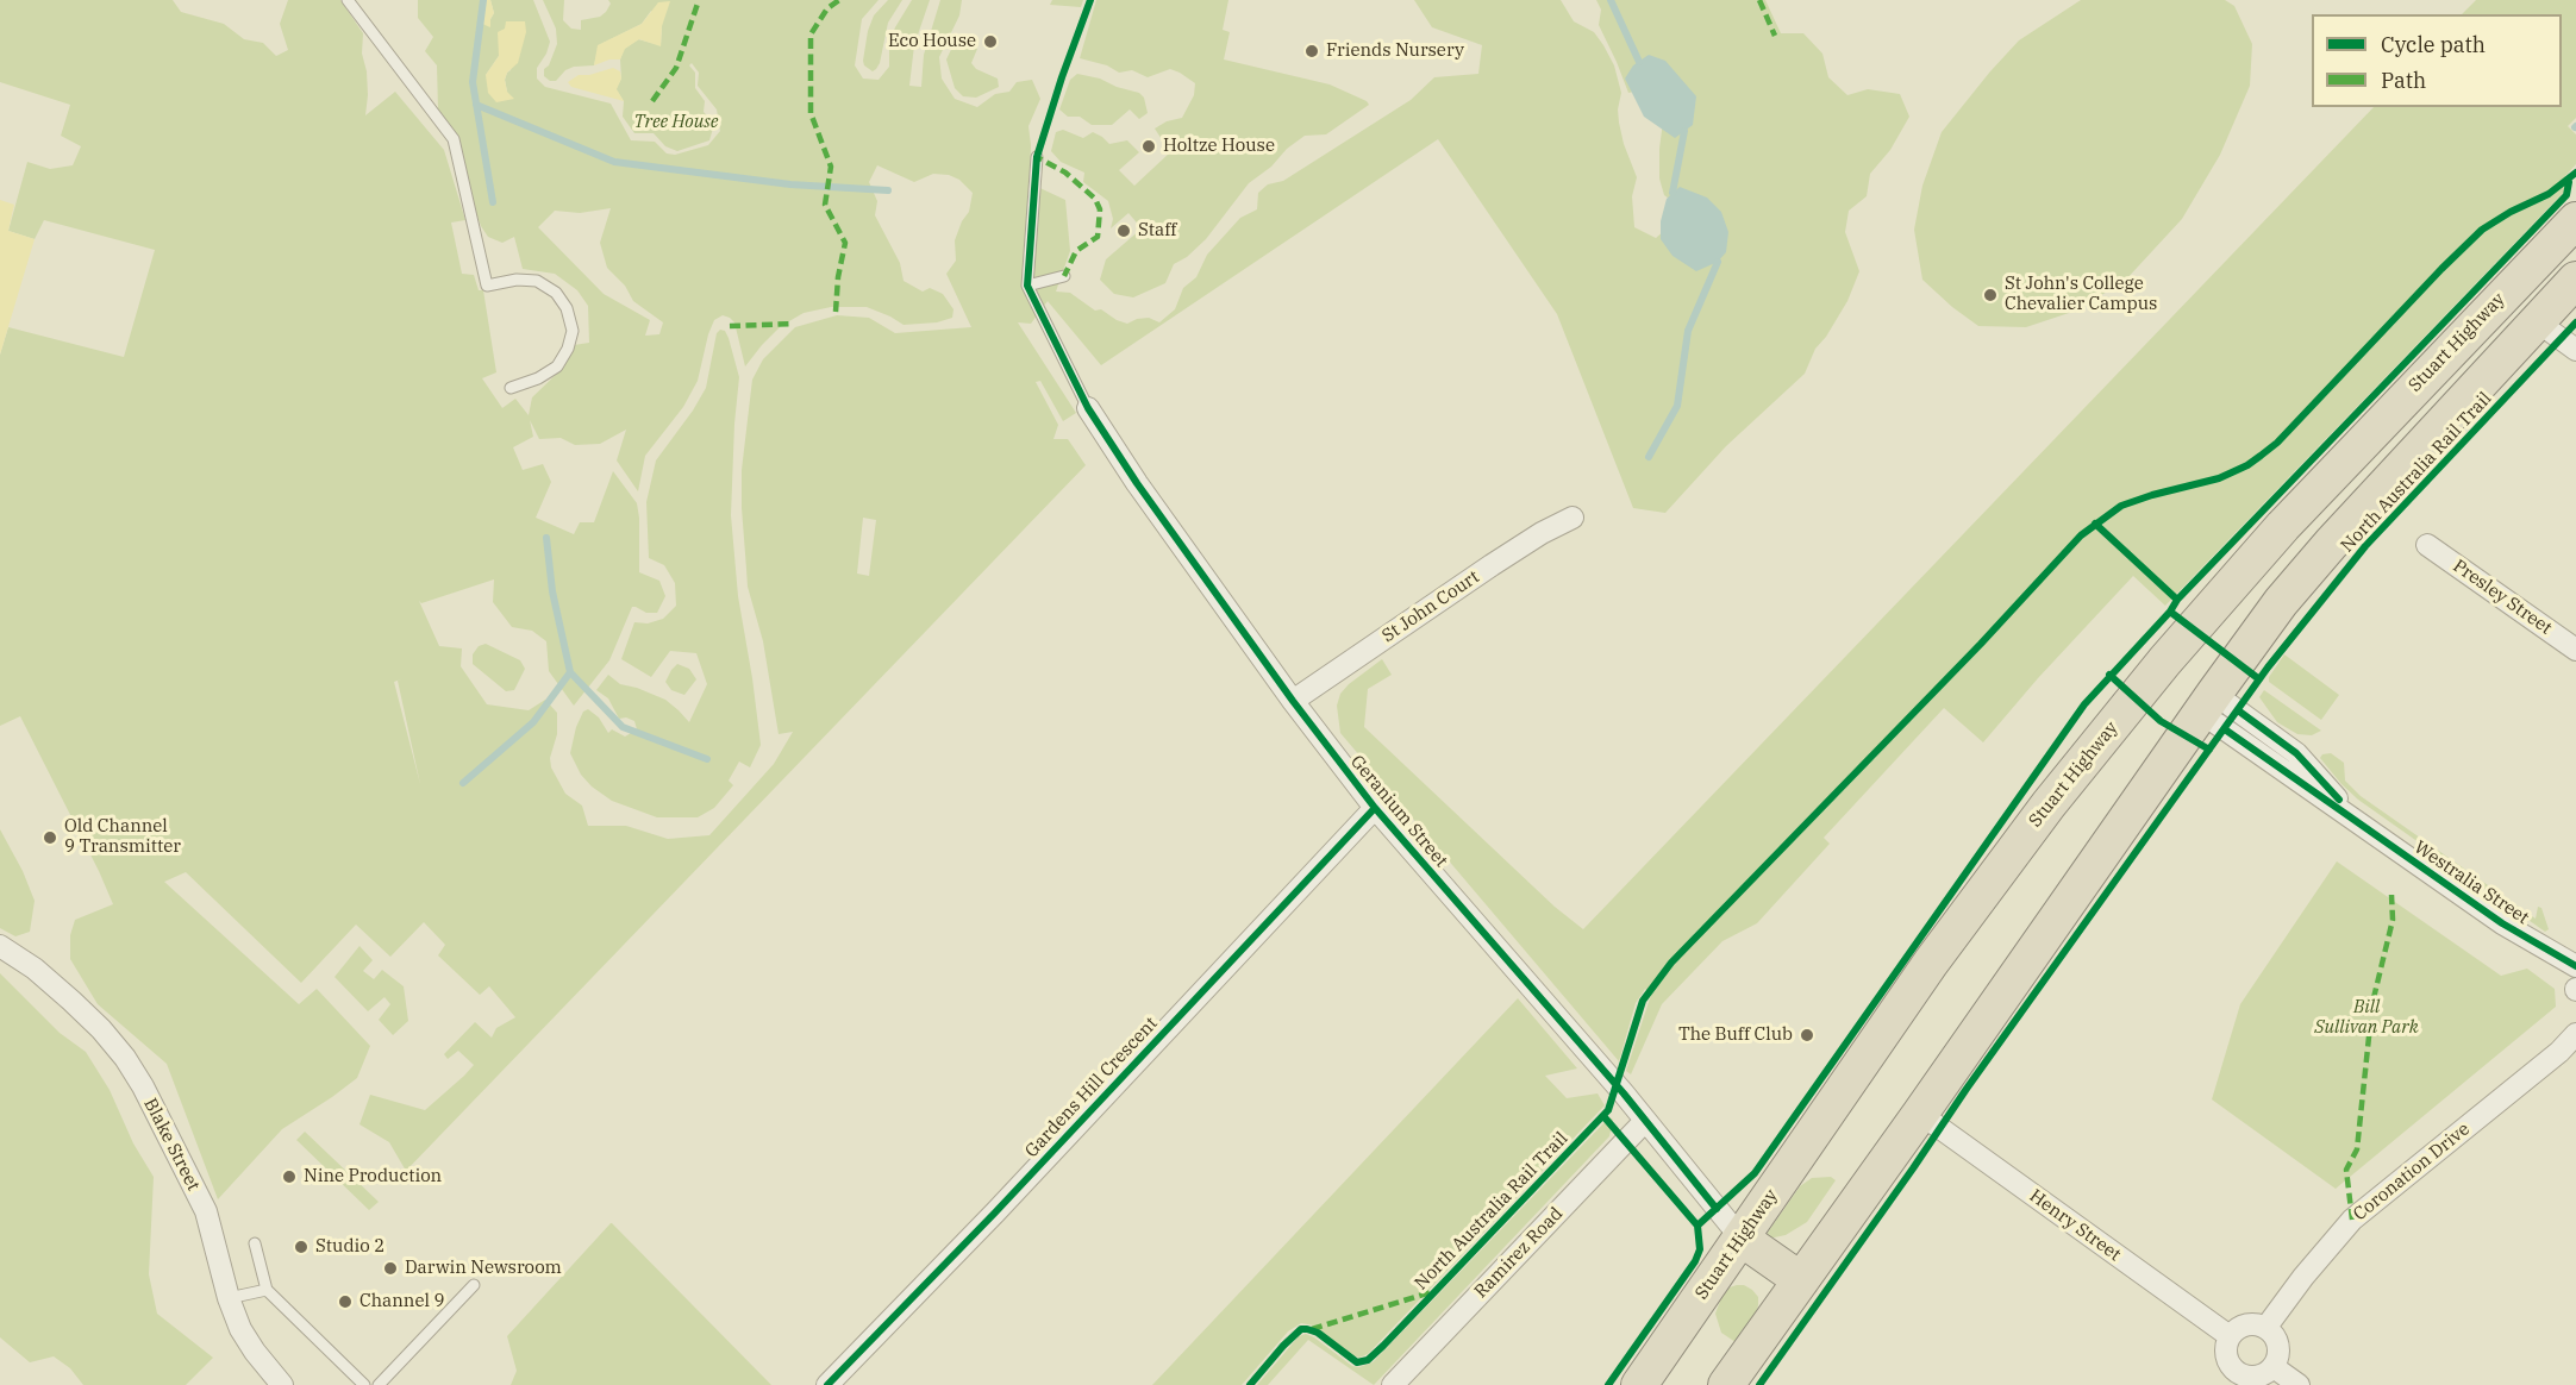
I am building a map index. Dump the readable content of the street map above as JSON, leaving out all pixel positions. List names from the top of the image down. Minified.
{"streets":{"highway":["Stuart Highway","Westralia Street"],"street":["Presley Street","St John Court","Geranium Street","Gardens Hill Crescent","Blake Street","Coronation Drive","Henry Street","Ramirez Road"],"cycle path":["North Australia Rail Trail"]},"crossings":[["Stuart Highway","Geranium Street"],["Stuart Highway","Westralia Street"],["St John Court","Geranium Street"],["Geranium Street","Gardens Hill Crescent"],["Geranium Street","Ramirez Road"],["Coronation Drive","Henry Street"]],"parks":["Tree House","Bill Sullivan Park"],"places":["Eco House","Friends Nursery","Holtze House","Staff","St John's College Chevalier Campus","Old Channel 9 Transmitter","The Buff Club","Nine Production","Studio 2","Darwin Newsroom","Channel 9"],"legend":["Cycle path","Path"]}
